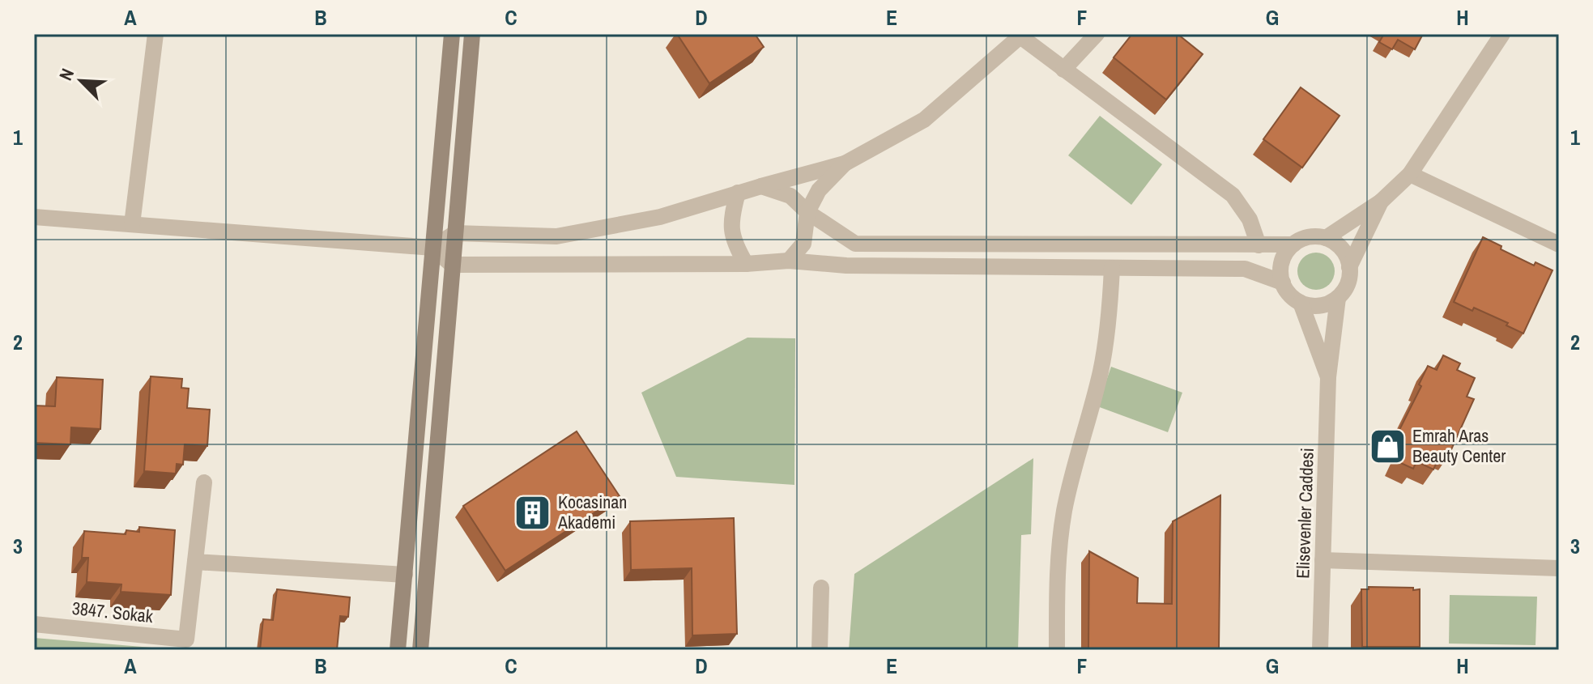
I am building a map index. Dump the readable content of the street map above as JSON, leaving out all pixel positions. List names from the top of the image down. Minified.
{"streets":{"street":["Elisevenler Caddesi","3847. Sokak"]},"places":{"shop":["Emrah Aras Beauty Center"],"building":["Kocasinan Akademi"]},"north":"top left","grid":{"columns":["A","B","C","D","E","F","G","H"],"rows":["1","2","3"]}}
